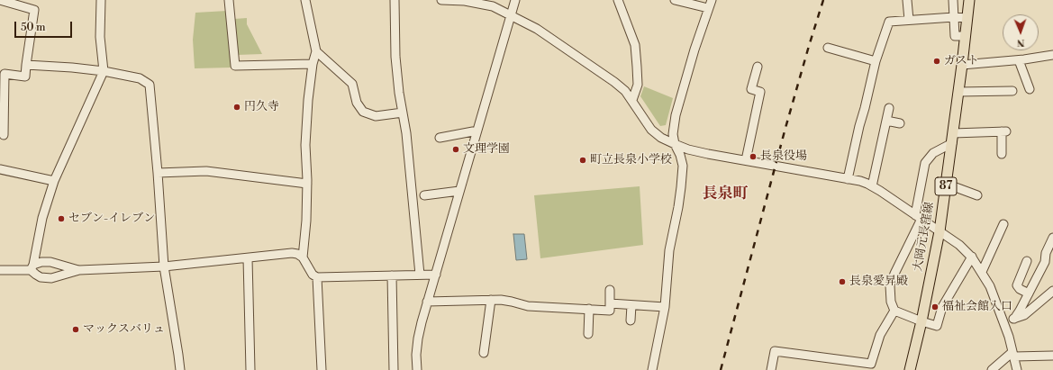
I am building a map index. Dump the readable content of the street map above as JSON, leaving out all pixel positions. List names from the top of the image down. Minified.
{"streets":{"main road":["87","大岡元長窪線"]},"districts":["長泉町"],"places":["ガスト","円久寺","文理学園","長泉役場","町立長泉小学校","セブン-イレブン","長泉愛昇殿","福祉会館入口","マックスバリュ"],"scale_bar":"50 m","north":"bottom"}
